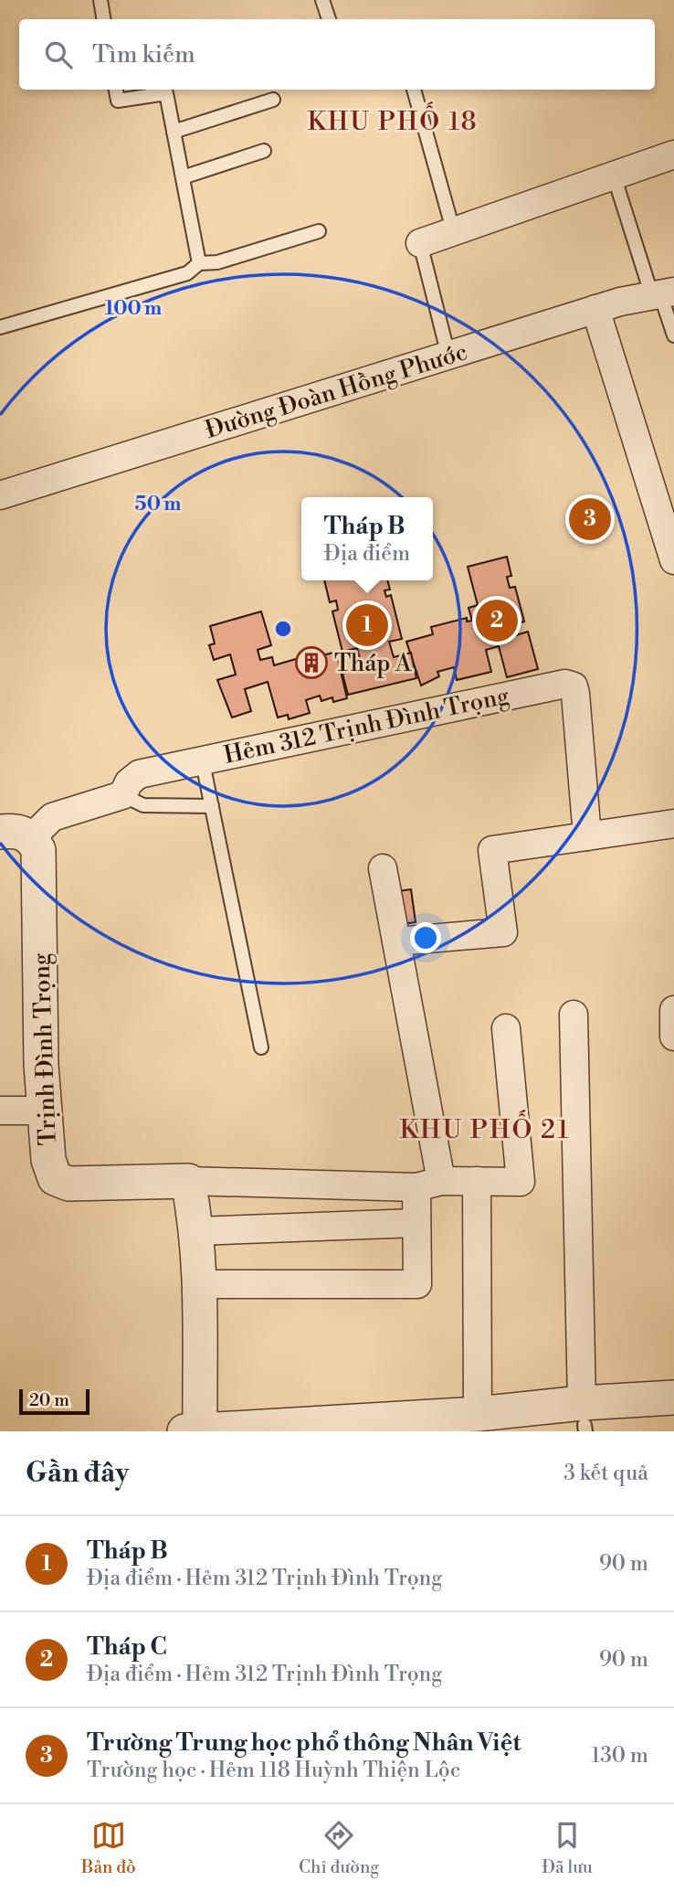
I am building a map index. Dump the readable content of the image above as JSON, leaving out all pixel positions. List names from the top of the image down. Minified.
{"streets":{"street":["Đường Đoàn Hồng Phước","Hẻm 312 Trịnh Đình Trọng","Trịnh Đình Trọng"]},"crossings":[["Hẻm 312 Trịnh Đình Trọng","Trịnh Đình Trọng"]],"districts":["KHU PHỐ 18","KHU PHỐ 21"],"places":{"building":["Tháp A"]},"scale_bar":"20 m","page":{"search":"Tìm kiếm","pins":["3","2","1"],"popup":["Tháp B","Địa điểm"],"scale":"20 m","heading":["Gần đây","3 kết quả"],"list":[{"mark":"1","name":"Tháp B","note":"Địa điểm · Hẻm 312 Trịnh Đình Trọng","value":"90 m"},{"mark":"2","name":"Tháp C","note":"Địa điểm · Hẻm 312 Trịnh Đình Trọng","value":"90 m"},{"mark":"3","name":"Trường Trung học phổ thông Nhân Việt","note":"Trường học · Hẻm 118 Huỳnh Thiện Lộc","value":"130 m"}],"nav":["Bản đồ","Chỉ đường","Đã lưu"]},"rings":["100 m","50 m"]}
